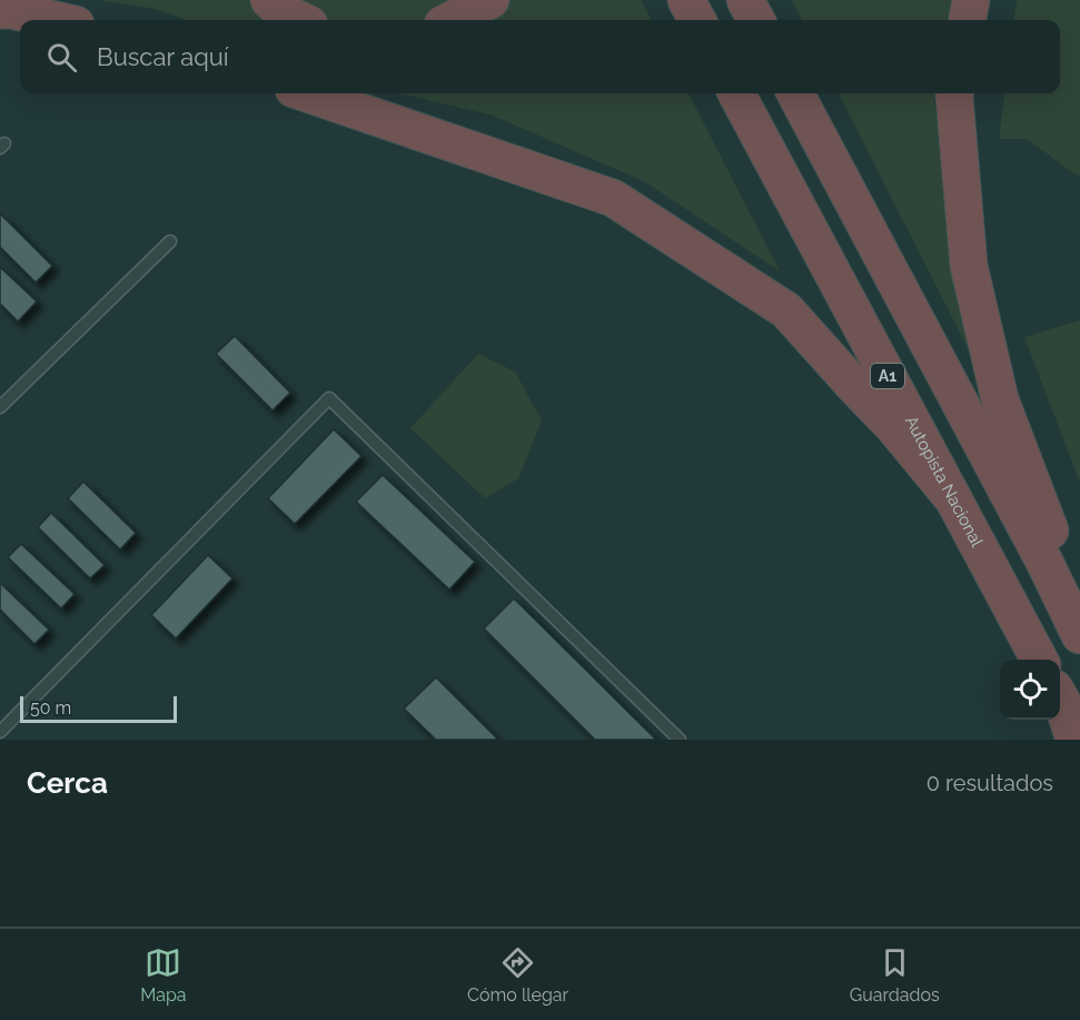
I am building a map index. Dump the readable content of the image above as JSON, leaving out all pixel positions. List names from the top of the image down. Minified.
{"streets":{"highway":["A1","Autopista Nacional"]},"scale_bar":"50 m","page":{"search":"Buscar aquí","scale":"50 m","heading":["Cerca","0 resultados"],"nav":["Mapa","Cómo llegar","Guardados"]}}
